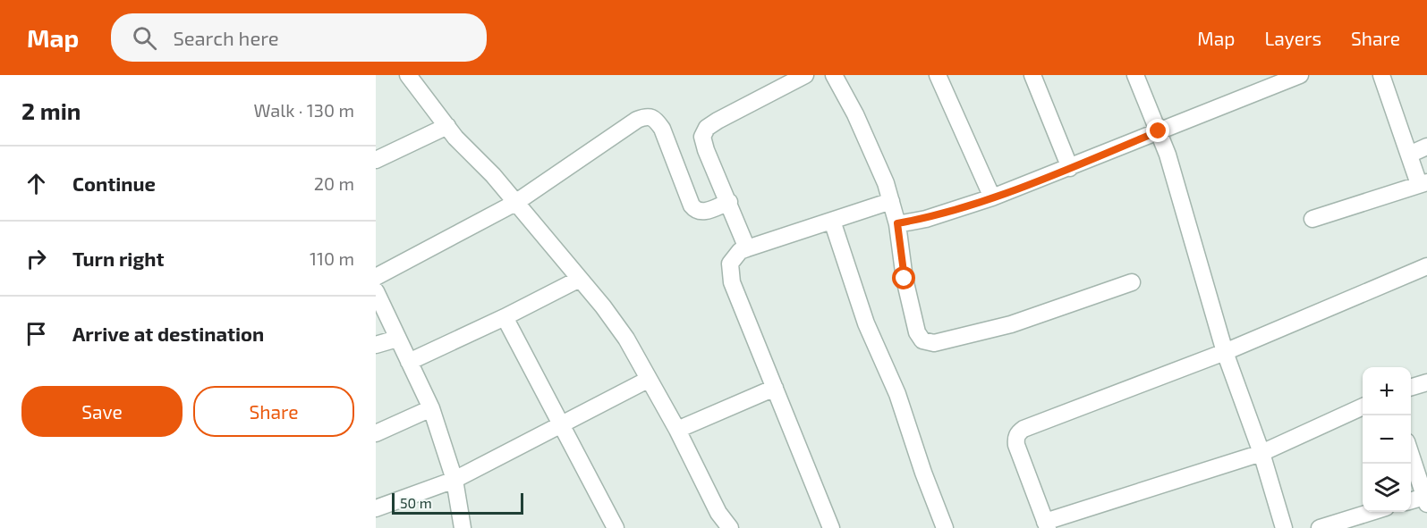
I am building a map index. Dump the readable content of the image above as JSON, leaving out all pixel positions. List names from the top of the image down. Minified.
{"scale_bar":"50 m","page":{"header":"Map","search":"Search here","nav":["Map","Layers","Share"],"heading":["2 min","Walk · 130 m"],"list":[["Continue","20 m"],["Turn right","110 m"],"Arrive at destination"],"map_buttons":["+","−"],"buttons":["Save","Share"],"scale":"50 m"}}
